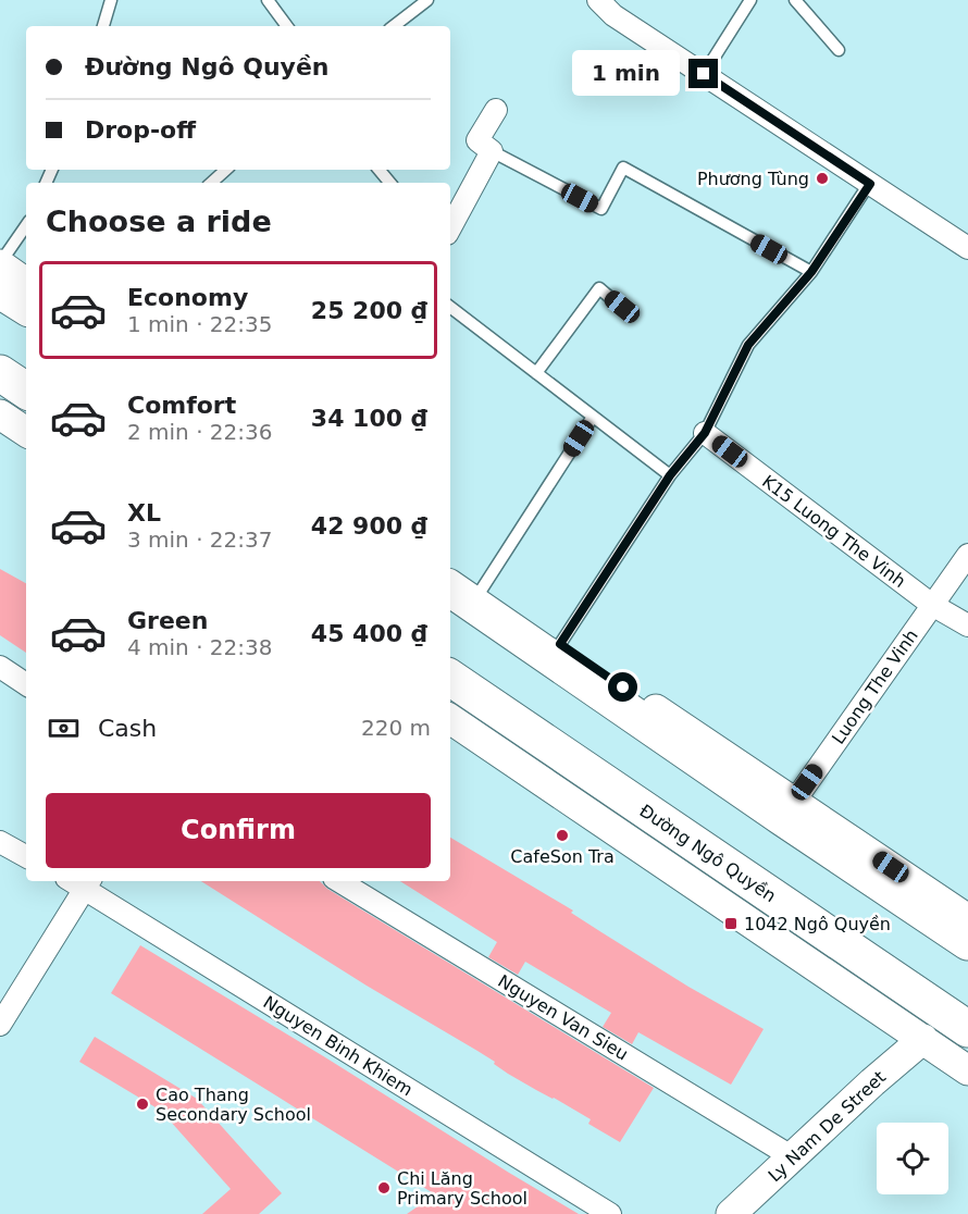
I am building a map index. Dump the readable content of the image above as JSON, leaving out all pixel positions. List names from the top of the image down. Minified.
{"streets":{"highway":["Đường Ngô Quyền"],"street":["K15 Luong The Vinh","Luong The Vinh","Nguyen Van Sieu","Nguyen Binh Khiem","Ly Nam De Street"]},"crossings":[["K15 Luong The Vinh","Luong The Vinh"],["Nguyen Van Sieu","Ly Nam De Street"]],"places":{"other":["Phương Tùng","CafeSon Tra","Cao Thang Secondary School","Chi Lăng Primary School"],"transit":["1042 Ngô Quyền"]},"page":{"banner":["Đường Ngô Quyền","Drop-off"],"bubble":"1 min","heading":"Choose a ride","list":[{"name":"Economy","note":"1 min · 22:35","value":"25 200 ₫"},{"name":"Comfort","note":"2 min · 22:36","value":"34 100 ₫"},{"name":"XL","note":"3 min · 22:37","value":"42 900 ₫"},{"name":"Green","note":"4 min · 22:38","value":"45 400 ₫"}],"pay":["Cash","220 m"],"buttons":"Confirm"}}
